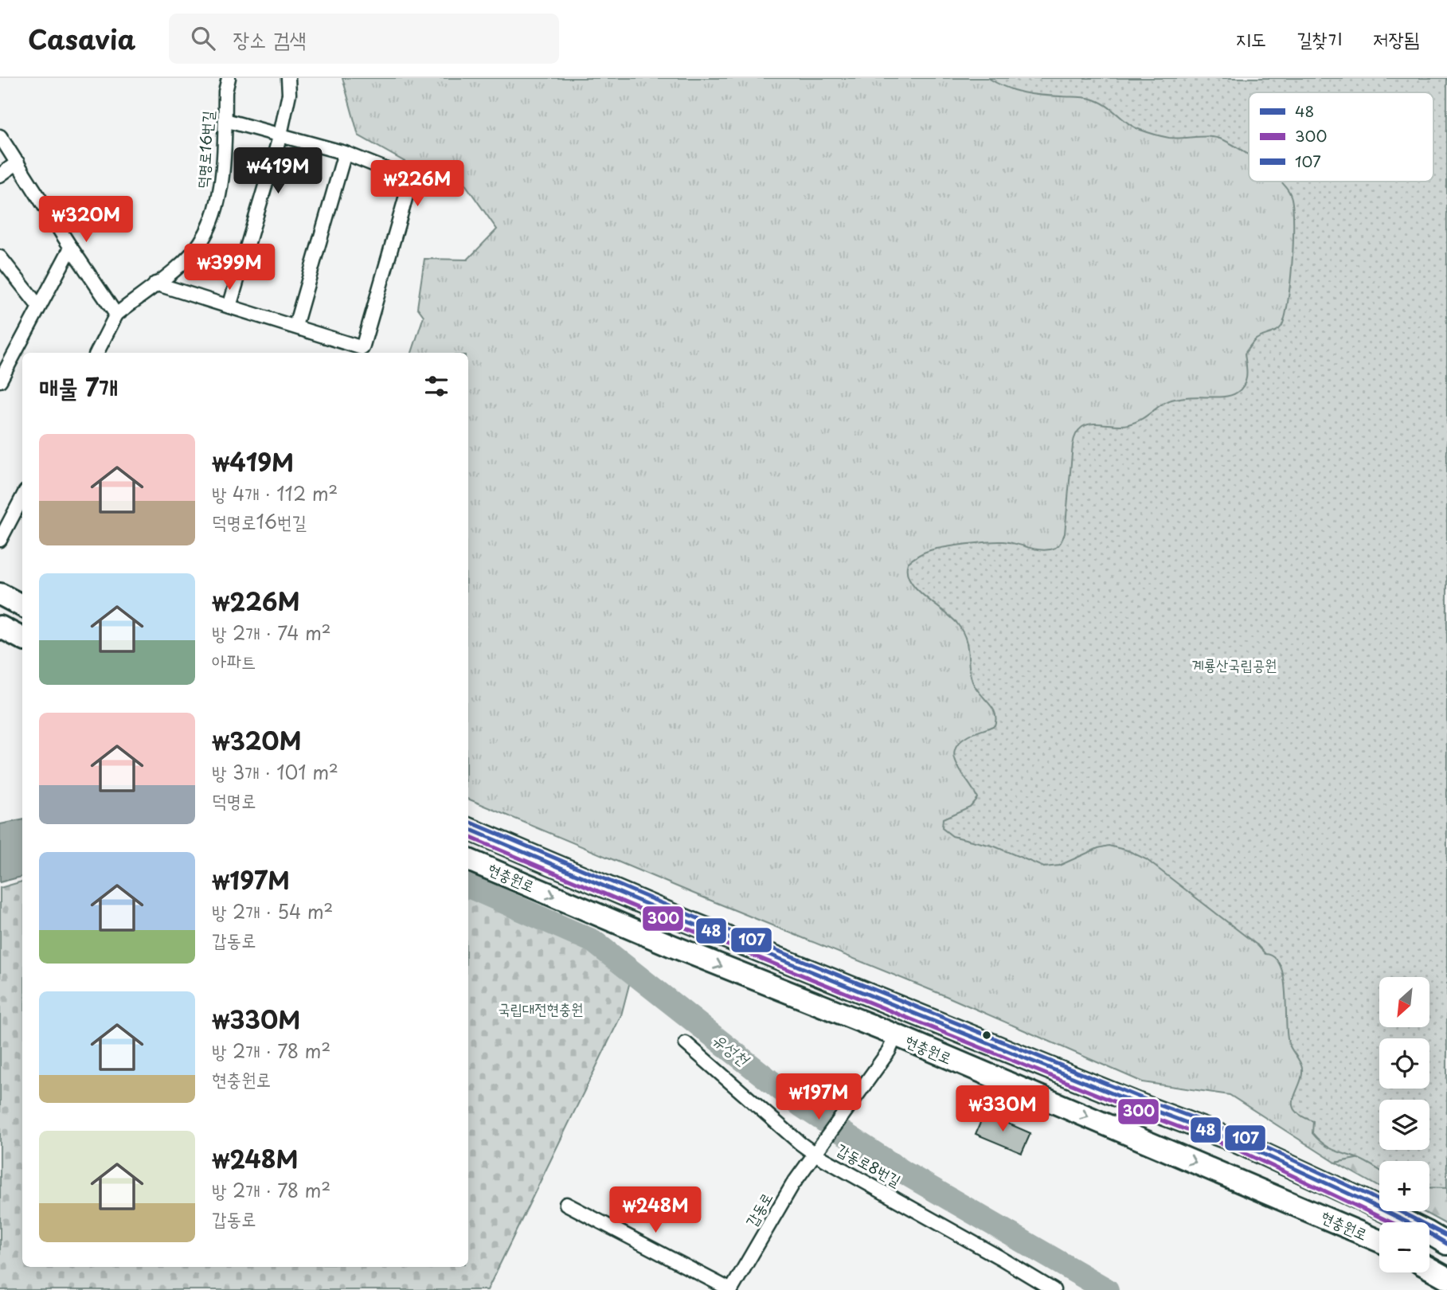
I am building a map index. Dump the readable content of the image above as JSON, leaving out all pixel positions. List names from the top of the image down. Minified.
{"streets":{"main road":["현충원로"],"street":["덕명로16번길","갑동로8번길","갑동로"]},"crossings":[["현충원로","갑동로"],["갑동로8번길","갑동로"]],"water":["유성천"],"parks":["계룡산국립공원","국립대전현충원"],"lines":["transit line 107","transit line 48","transit line 300"],"legend":["48","300","107"],"north":"bottom left","page":{"header":"Casavia","search":"장소 검색","nav":["지도","길찾기","저장됨"],"price":["₩419M","₩226M","₩320M","₩399M","₩197M","₩330M","₩248M"],"heading":"매물 7개","list":[{"name":"₩419M","note":"방 4개 · 112 m² · 덕명로16번길"},{"name":"₩226M","note":"방 2개 · 74 m² · 아파트"},{"name":"₩320M","note":"방 3개 · 101 m² · 덕명로"},{"name":"₩197M","note":"방 2개 · 54 m² · 갑동로"},{"name":"₩330M","note":"방 2개 · 78 m² · 현충원로"},{"name":"₩248M","note":"방 2개 · 78 m² · 갑동로"}],"map_buttons":["+","−"]}}
